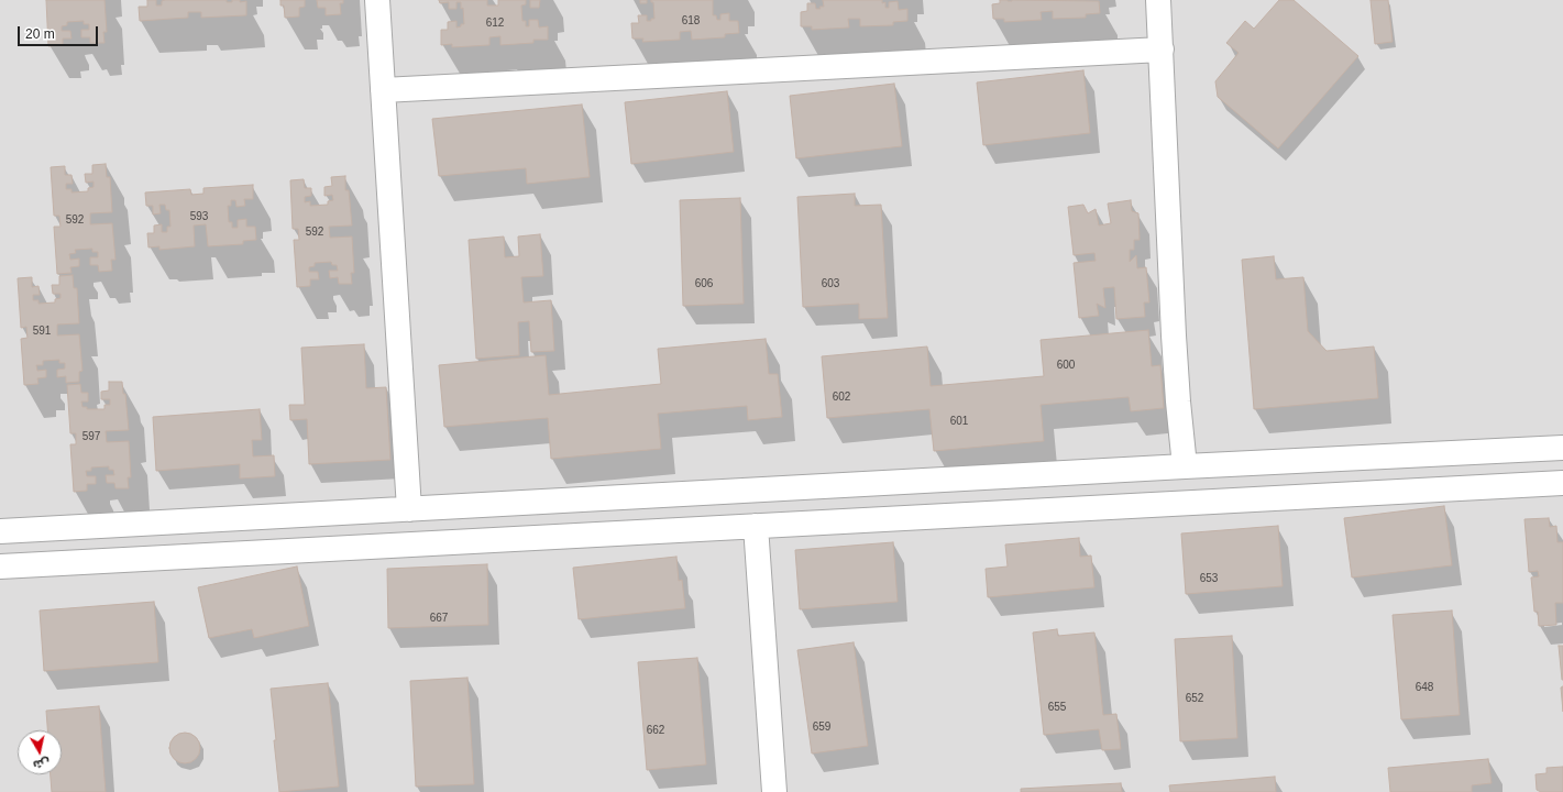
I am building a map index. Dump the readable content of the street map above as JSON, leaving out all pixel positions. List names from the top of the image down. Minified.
{"house_numbers":["618","612","593","592","592","606","603","591","600","602","601","597","653","667","648","652","655","659","662"],"scale_bar":"20 m","north":"bottom"}
